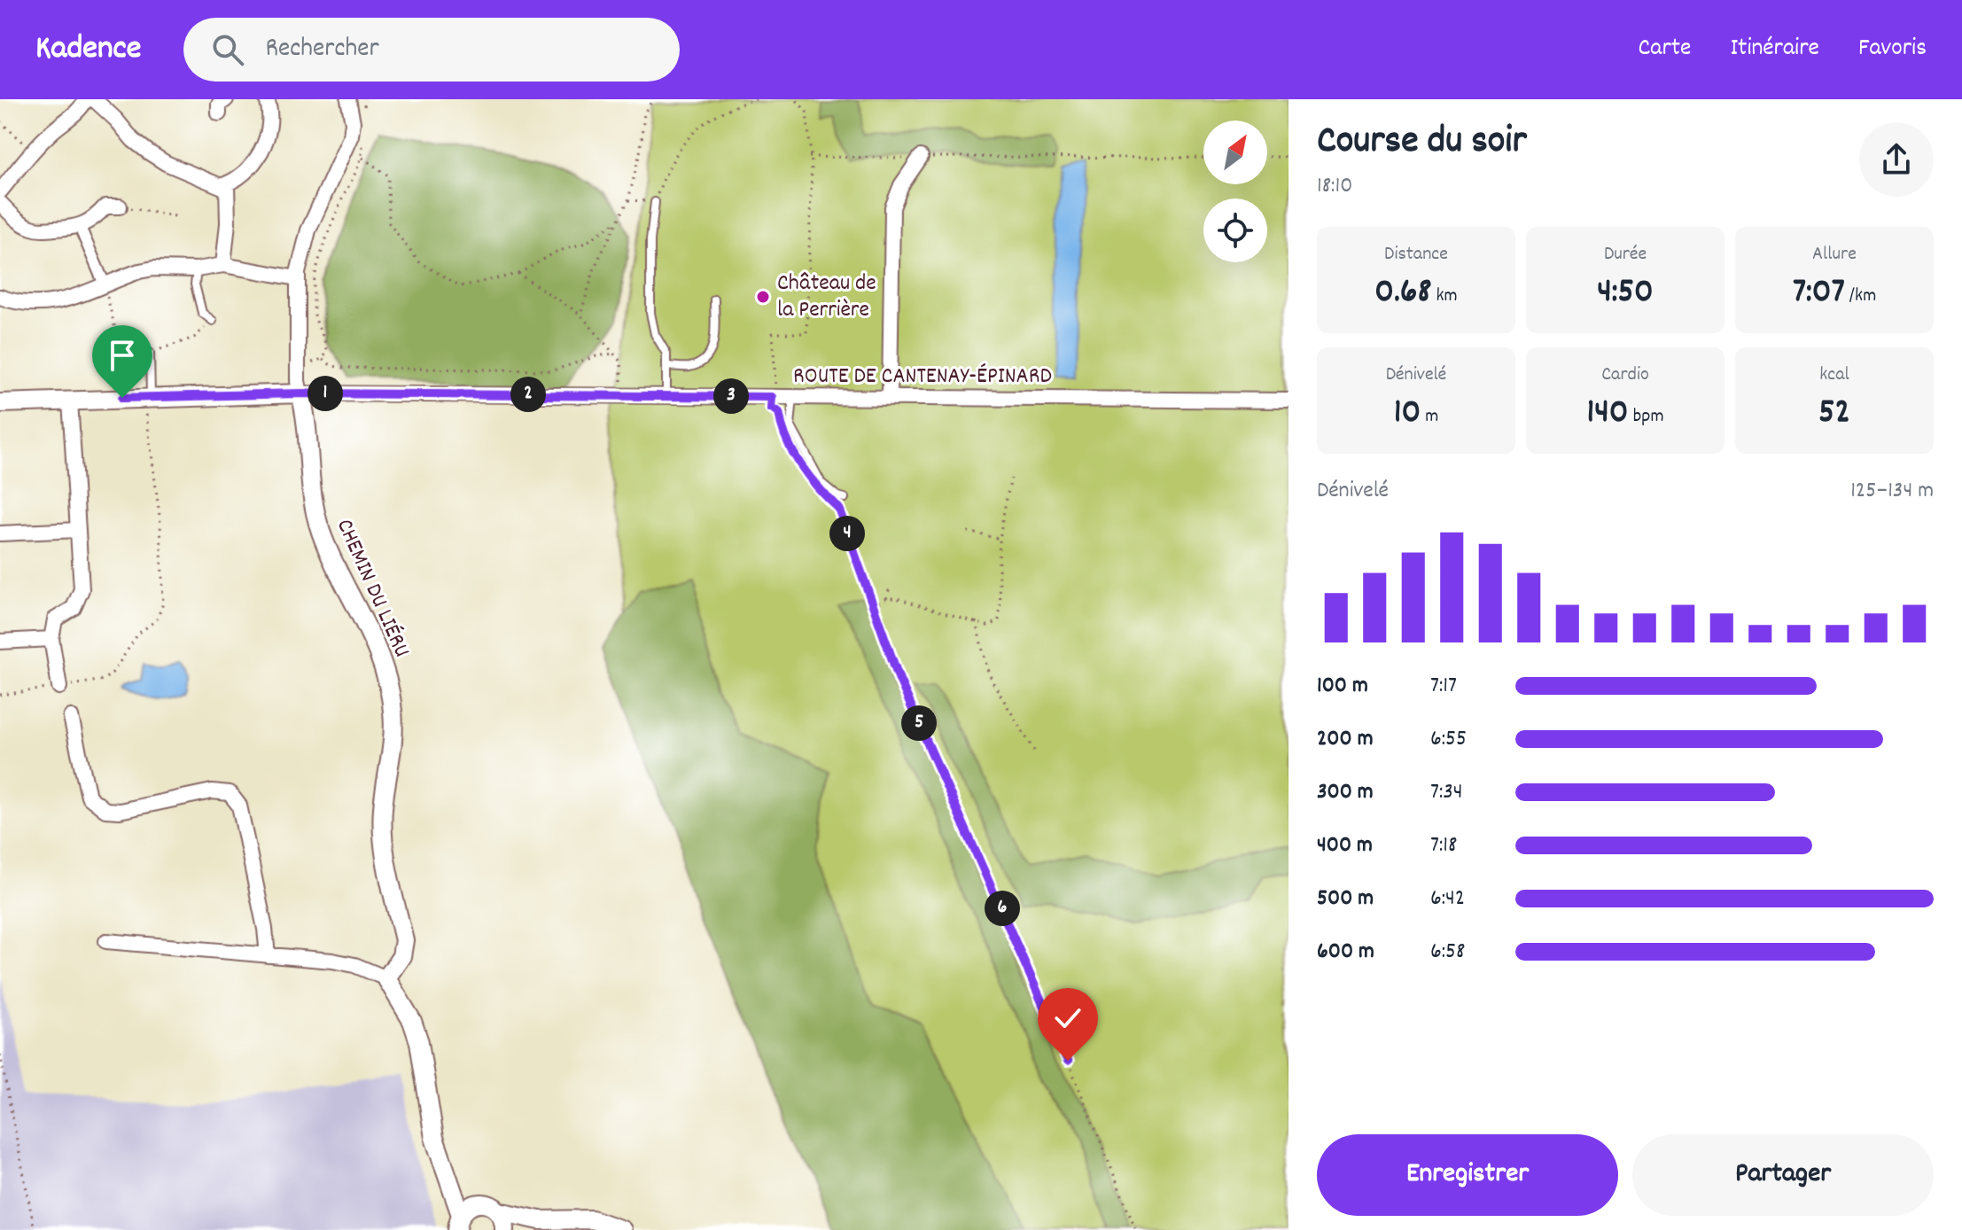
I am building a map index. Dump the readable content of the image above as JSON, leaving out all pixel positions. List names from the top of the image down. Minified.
{"streets":{"street":["ROUTE DE CANTENAY-ÉPINARD","CHEMIN DU LIÉRU"]},"crossings":[["ROUTE DE CANTENAY-ÉPINARD","CHEMIN DU LIÉRU"]],"places":["Château de la Perrière"],"north":"top right","page":{"header":"Kadence","search":"Rechercher","nav":["Carte","Itinéraire","Favoris"],"heading":["Course du soir","18:10"],"stats":[["Distance","0.68 km"],["Durée","4:50"],["Allure","7:07 /km"],["Dénivelé","10 m"],["Cardio","140 bpm"],["kcal","52"]],"pins":["1","2","3","4","5","6"],"chart":["Dénivelé","125–134 m"],"list":[{"name":"100 m","note":"7:17"},{"name":"200 m","note":"6:55"},{"name":"300 m","note":"7:34"},{"name":"400 m","note":"7:18"},{"name":"500 m","note":"6:42"},{"name":"600 m","note":"6:58"}],"buttons":["Enregistrer","Partager"]}}
